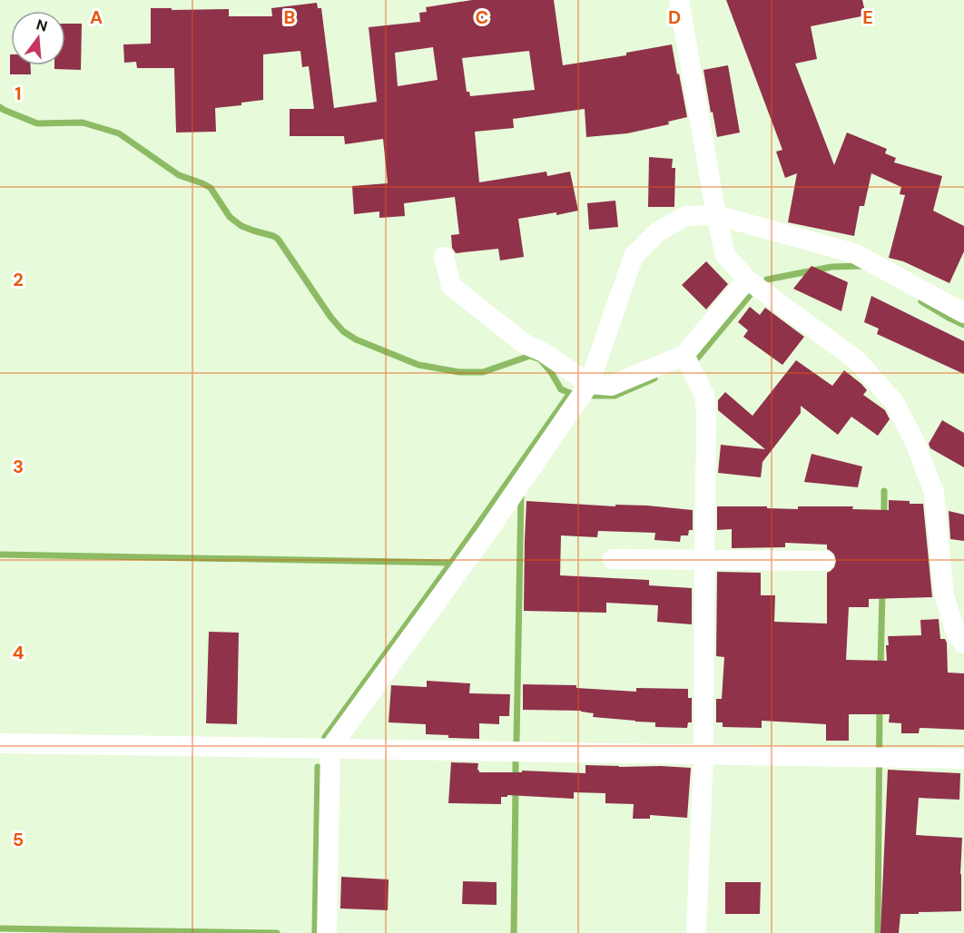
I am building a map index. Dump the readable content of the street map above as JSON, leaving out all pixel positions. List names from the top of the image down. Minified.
{"north":"top","grid":{"columns":["A","B","C","D","E"],"rows":["1","2","3","4","5"]}}
